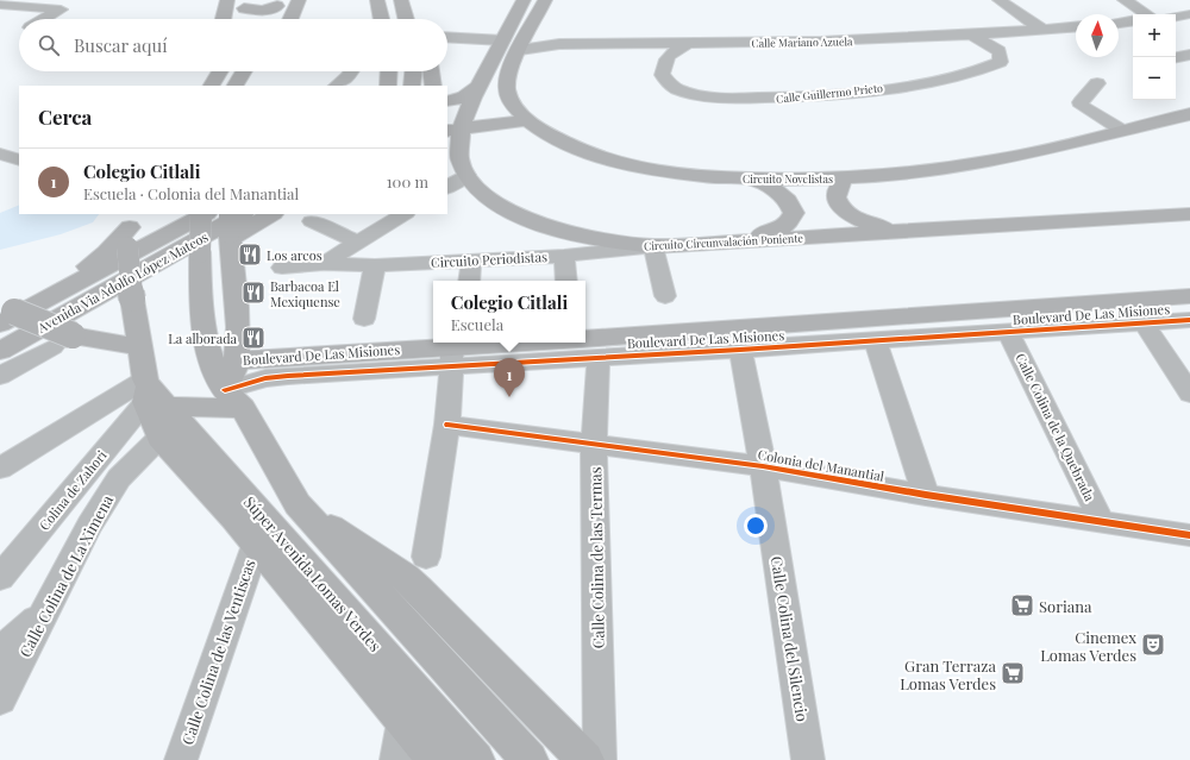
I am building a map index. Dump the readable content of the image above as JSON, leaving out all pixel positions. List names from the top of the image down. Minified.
{"streets":{"main road":["Circuito Novelistas","Circuito Circunvalación Poniente","Avenida Via Adolfo López Mateos","Boulevard De Las Misiones","Súper Avenida Lomas Verdes"],"street":["Calle Mariano Azuela","Calle Guillermo Prieto","Circuito Periodistas","Calle Colina de la Quebrada","Colonia del Manantial","Colina de Zahori","Calle Colina de las Termas","Calle Colina de La Ximena","Calle Colina del Silencio","Calle Colina de las Ventiscas"]},"crossings":[["Calle Mariano Azuela","Calle Guillermo Prieto"],["Circuito Circunvalación Poniente","Circuito Periodistas"],["Boulevard De Las Misiones","Calle Colina de la Quebrada"],["Boulevard De Las Misiones","Calle Colina de las Termas"],["Boulevard De Las Misiones","Calle Colina del Silencio"],["Calle Colina de la Quebrada","Colonia del Manantial"],["Colonia del Manantial","Calle Colina de las Termas"],["Colonia del Manantial","Calle Colina del Silencio"],["Colina de Zahori","Súper Avenida Lomas Verdes"],["Súper Avenida Lomas Verdes","Calle Colina de La Ximena"],["Súper Avenida Lomas Verdes","Calle Colina de las Ventiscas"]],"places":{"restaurant":["Los arcos","Barbacoa El Mexiquense","La alborada"],"supermarket":["Soriana","Gran Terraza Lomas Verdes"],"theatre":["Cinemex Lomas Verdes"]},"north":"top","page":{"map_buttons":["+","−"],"search":"Buscar aquí","heading":"Cerca","list":[{"mark":"1","name":"Colegio Citlali","note":"Escuela · Colonia del Manantial","value":"100 m"}],"popup":["Colegio Citlali","Escuela"],"pins":"1"}}
